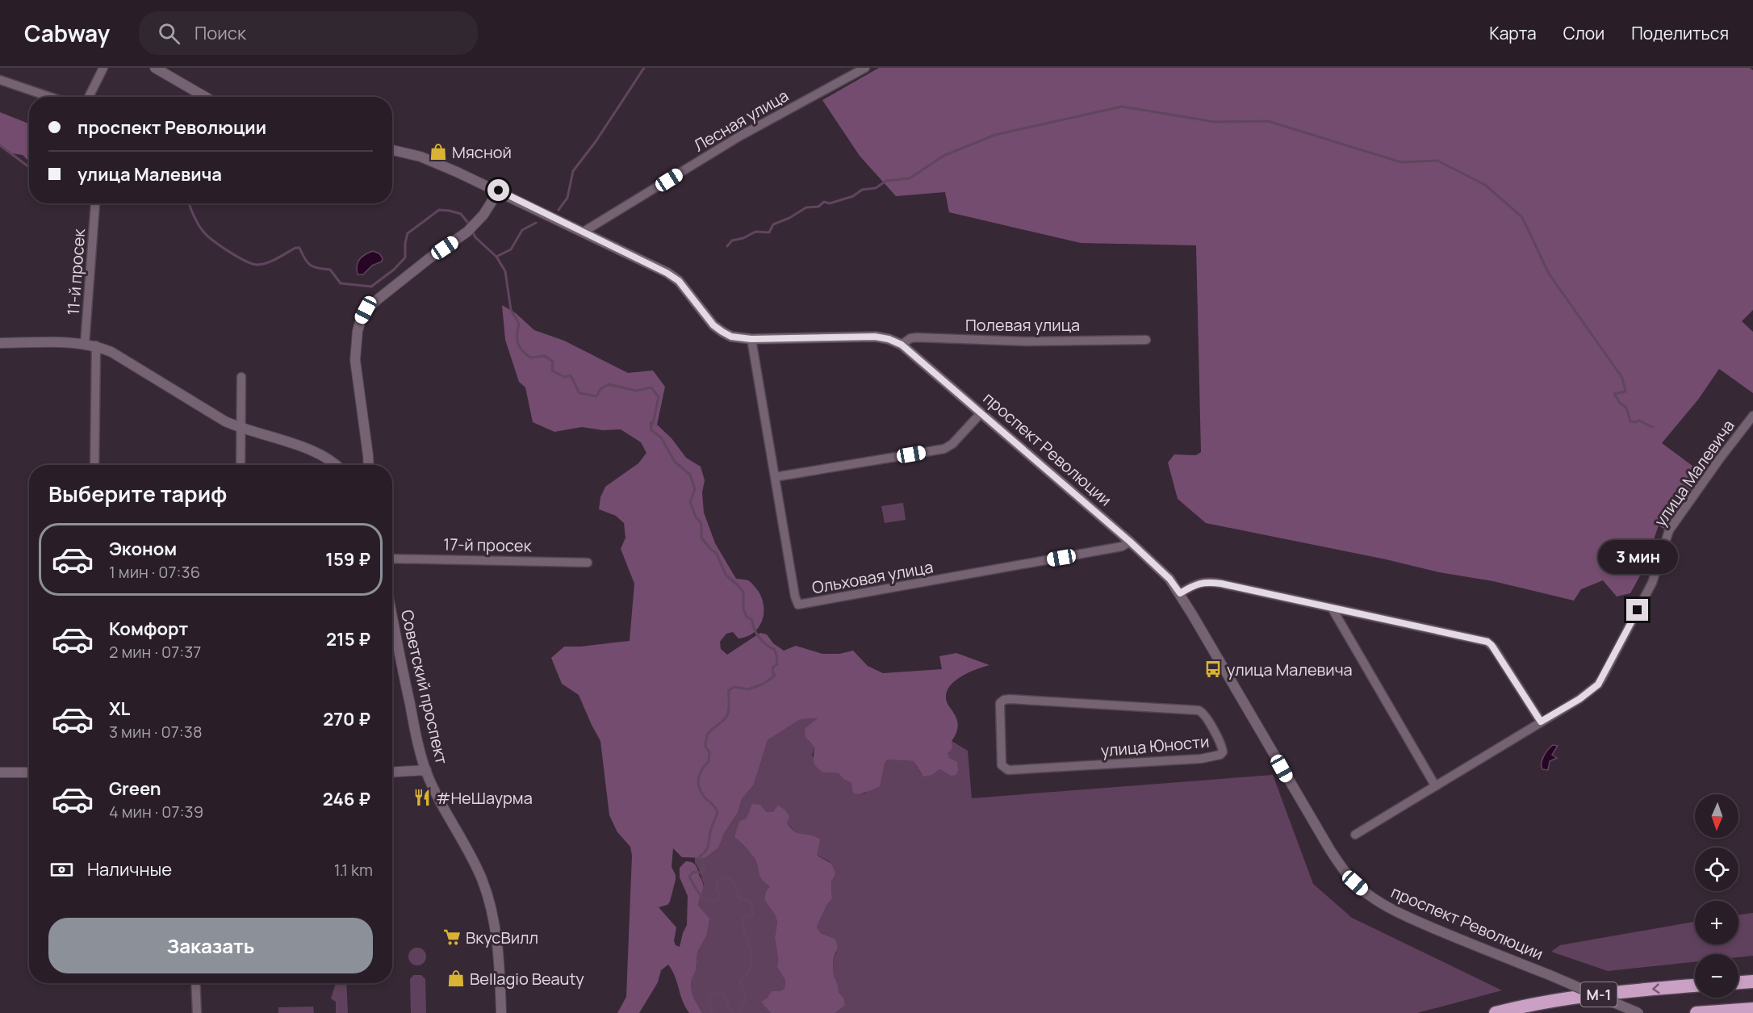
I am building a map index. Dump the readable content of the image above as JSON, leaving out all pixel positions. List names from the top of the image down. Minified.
{"streets":{"highway":["М-1"],"street":["Лесная улица","11-й просек","Полевая улица","проспект Революции","улица Малевича","17-й просек","Ольховая улица","Советский проспект","улица Юности"]},"crossings":[["Лесная улица","проспект Революции"],["Полевая улица","проспект Революции"],["проспект Революции","Ольховая улица"]],"places":{"shop":["Мясной","Bellagio Beauty"],"bus stop":["улица Малевича"],"restaurant":["#НеШаурма"],"supermarket":["ВкусВилл"]},"north":"bottom","page":{"header":"Cabway","search":"Поиск","nav":["Карта","Слои","Поделиться"],"banner":["проспект Революции","улица Малевича"],"heading":"Выберите тариф","list":[{"name":"Эконом","note":"1 мин · 07:36","value":"159 ₽"},{"name":"Комфорт","note":"2 мин · 07:37","value":"215 ₽"},{"name":"XL","note":"3 мин · 07:38","value":"270 ₽"},{"name":"Green","note":"4 мин · 07:39","value":"246 ₽"}],"bubble":"3 мин","map_buttons":["+","−"],"pay":["Наличные","1.1 km"],"buttons":"Заказать"}}
